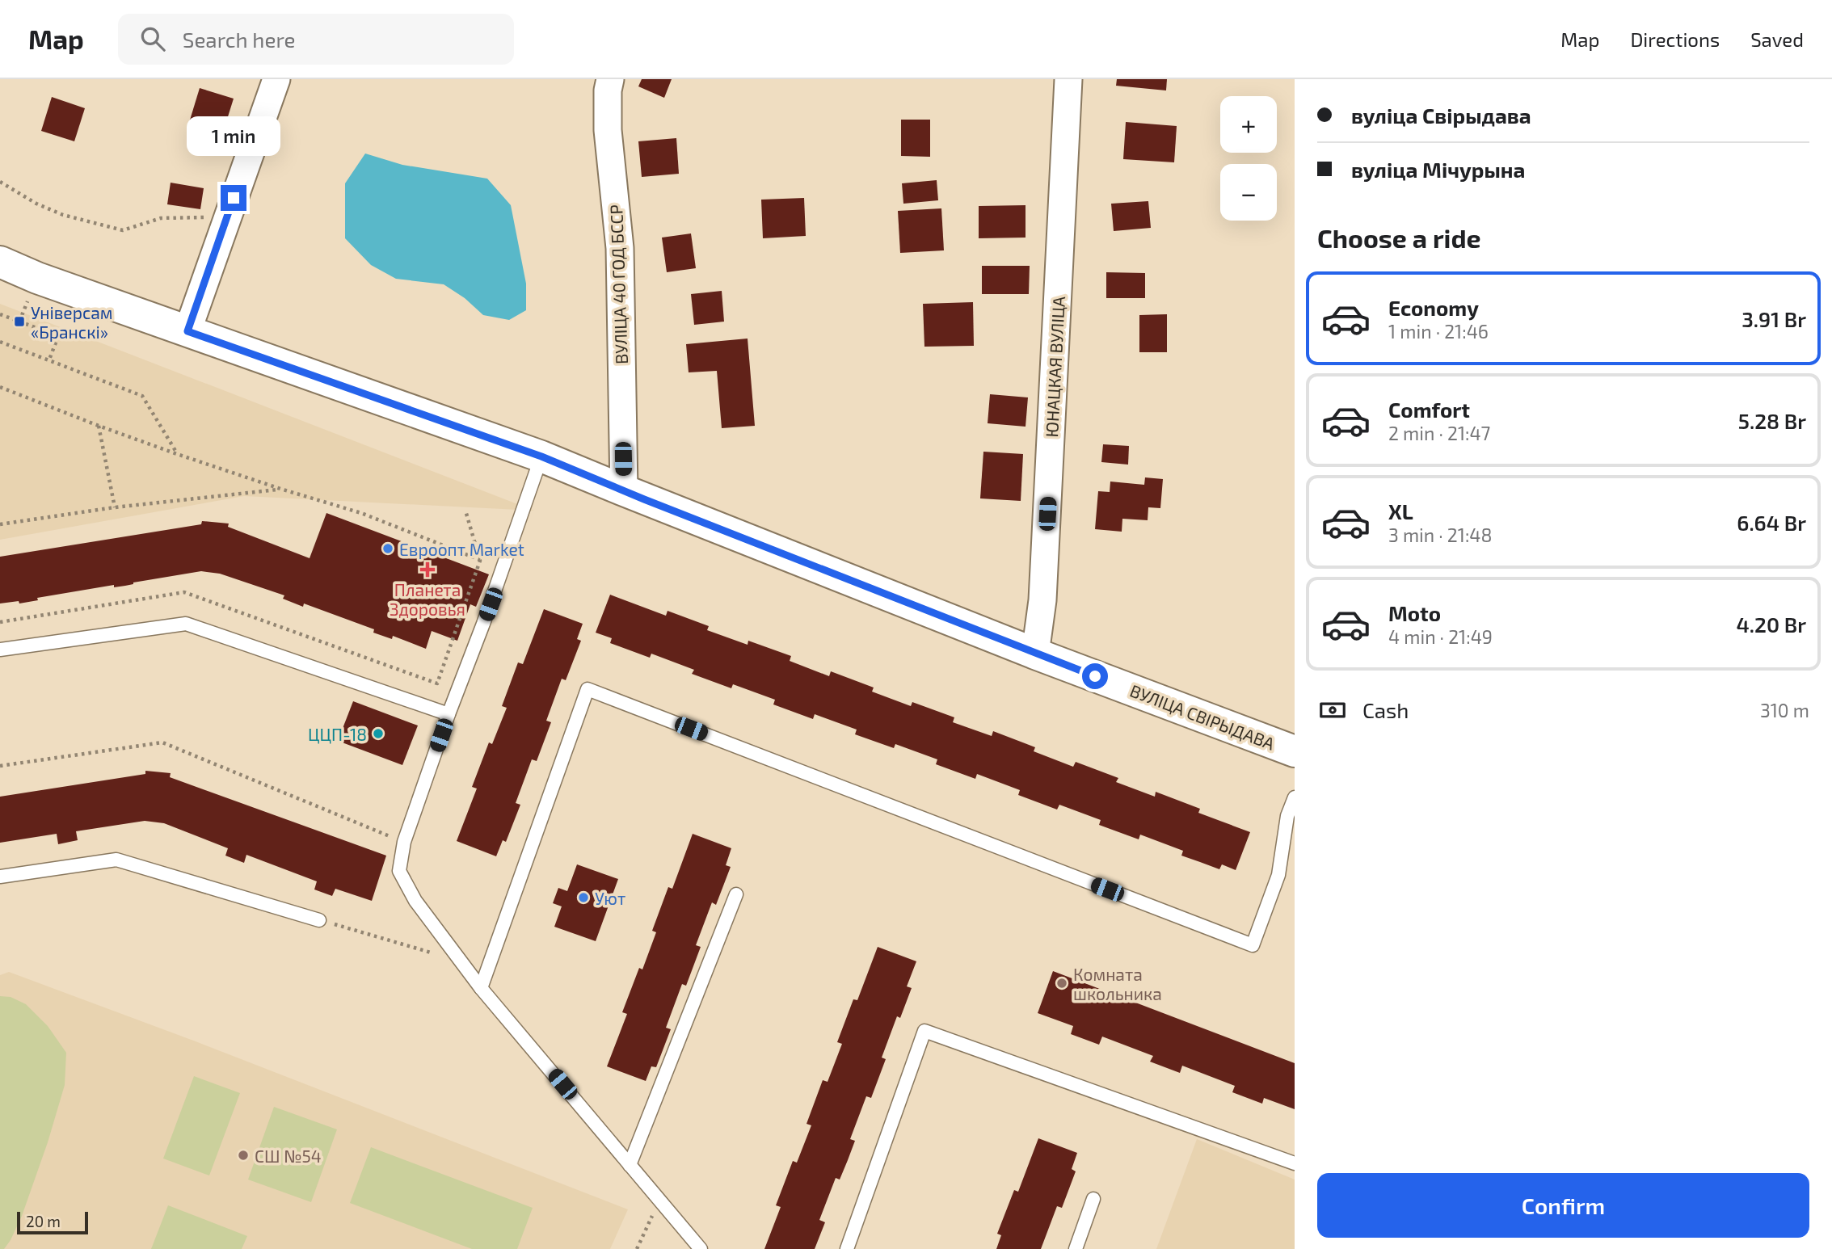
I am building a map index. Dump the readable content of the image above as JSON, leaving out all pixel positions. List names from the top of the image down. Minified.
{"streets":{"main road":["ВУЛІЦА СВІРЫДАВА"],"street":["ВУЛІЦА 40 ГОД БССР","ЮНАЦКАЯ ВУЛІЦА"]},"crossings":[["ВУЛІЦА 40 ГОД БССР","ВУЛІЦА СВІРЫДАВА"],["ЮНАЦКАЯ ВУЛІЦА","ВУЛІЦА СВІРЫДАВА"]],"places":{"transit":["Універсам «Бранскі»"],"other":["Евроопт Market","ЦЦП-18","Уют","Комната школьника","СШ №54"],"health":["Планета Здоровья"]},"scale_bar":"20 m","page":{"header":"Map","search":"Search here","nav":["Map","Directions","Saved"],"banner":["вуліца Свірыдава","вуліца Мічурына"],"map_buttons":["+","−"],"bubble":"1 min","heading":"Choose a ride","list":[{"name":"Economy","note":"1 min · 21:46","value":"3.91 Br"},{"name":"Comfort","note":"2 min · 21:47","value":"5.28 Br"},{"name":"XL","note":"3 min · 21:48","value":"6.64 Br"},{"name":"Moto","note":"4 min · 21:49","value":"4.20 Br"}],"pay":["Cash","310 m"],"buttons":"Confirm","scale":"20 m"}}
